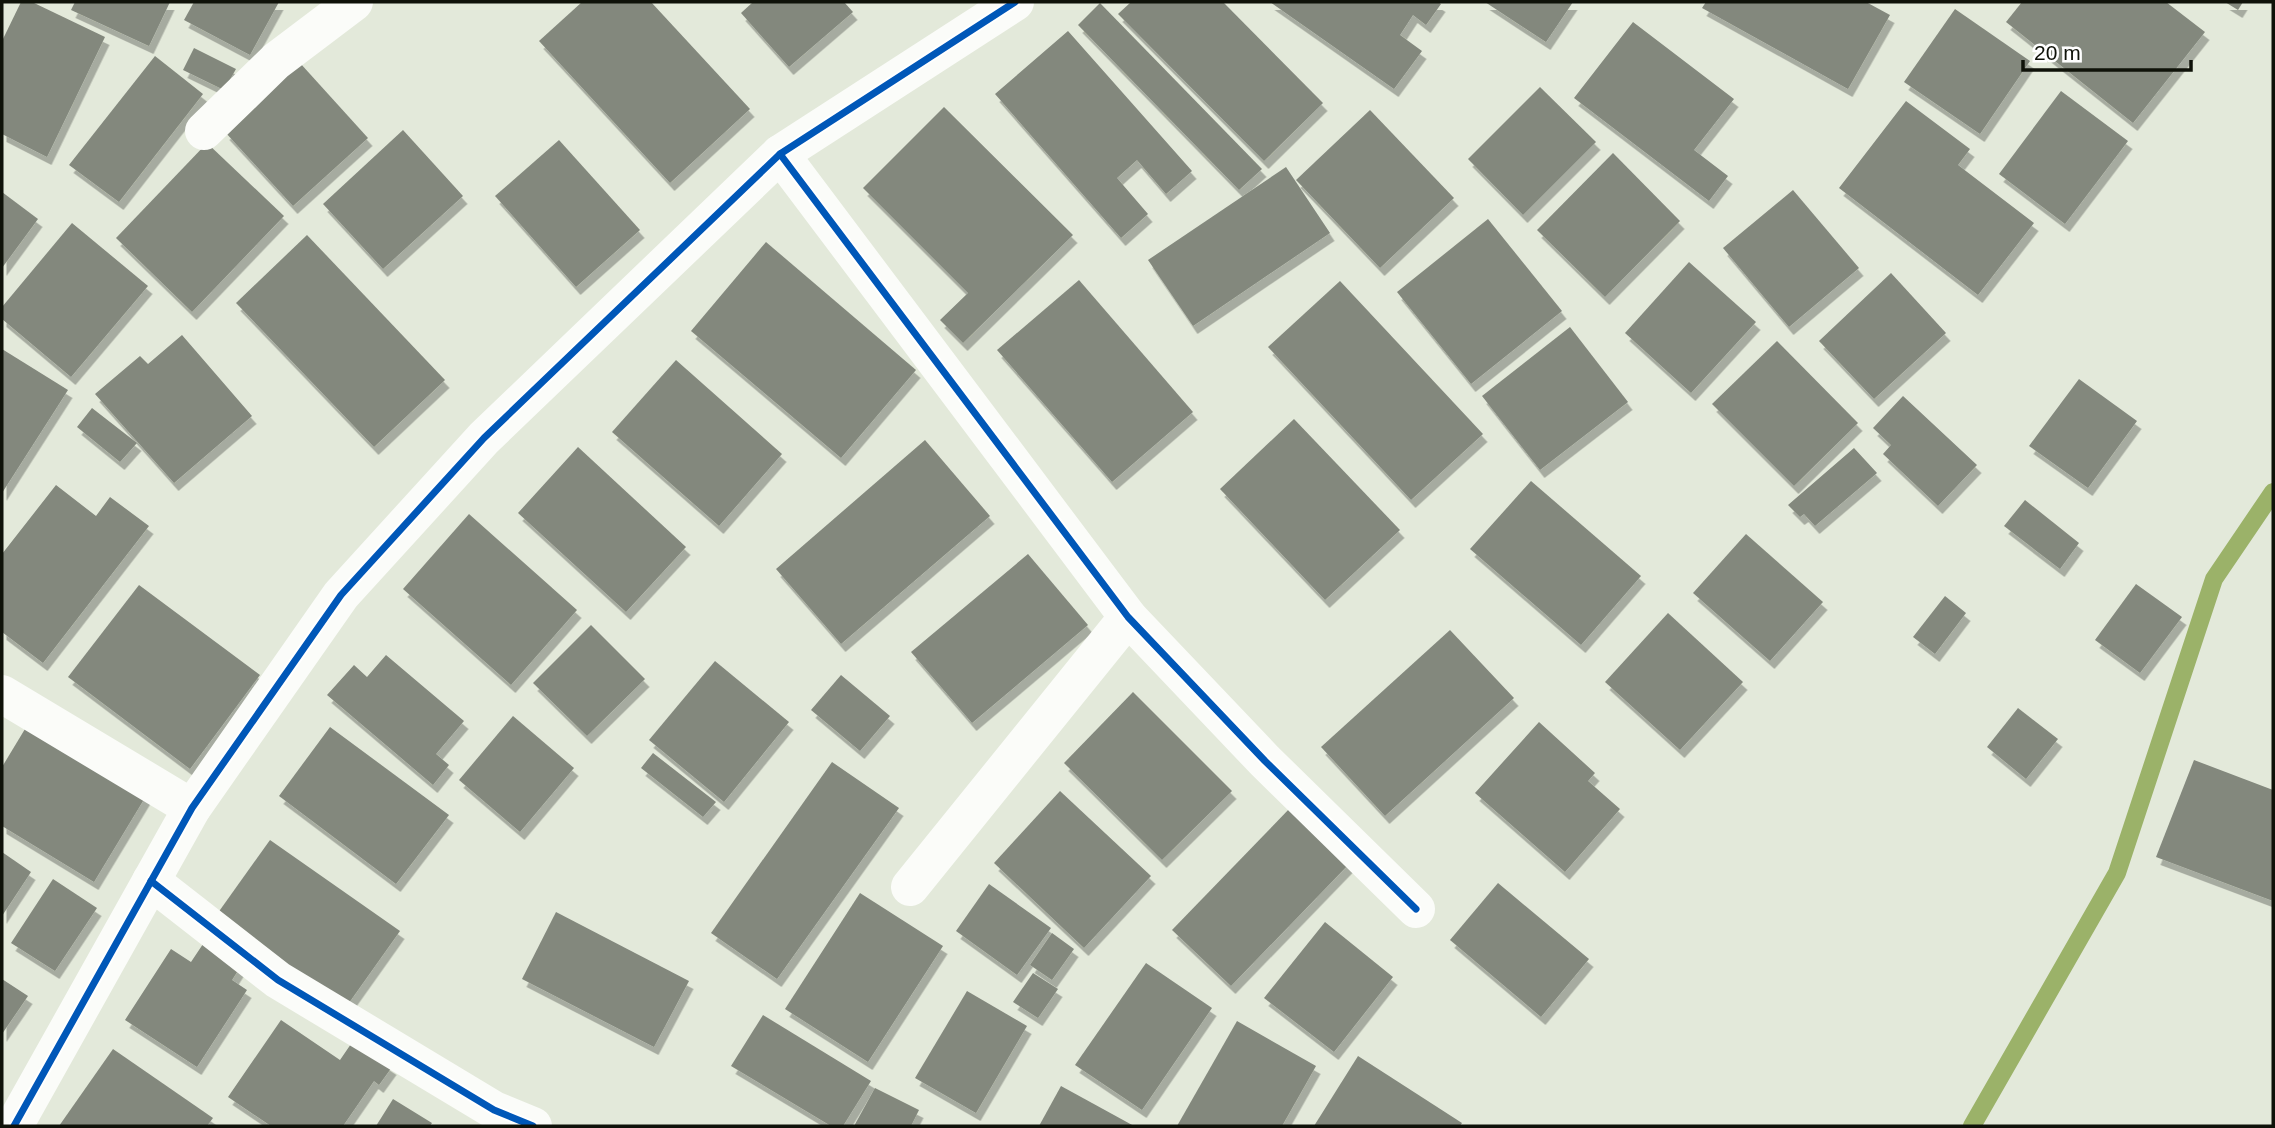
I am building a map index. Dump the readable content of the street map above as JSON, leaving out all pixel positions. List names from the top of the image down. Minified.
{"scale_bar":"20 m"}
